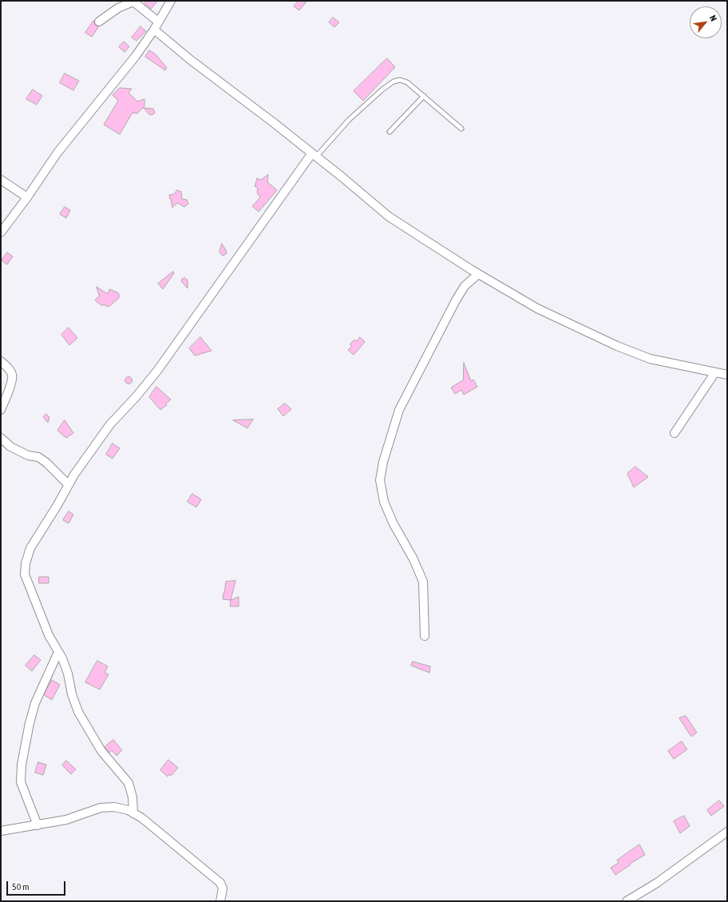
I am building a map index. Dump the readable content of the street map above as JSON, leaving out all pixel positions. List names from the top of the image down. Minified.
{"scale_bar":"50 m","north":"top right"}
